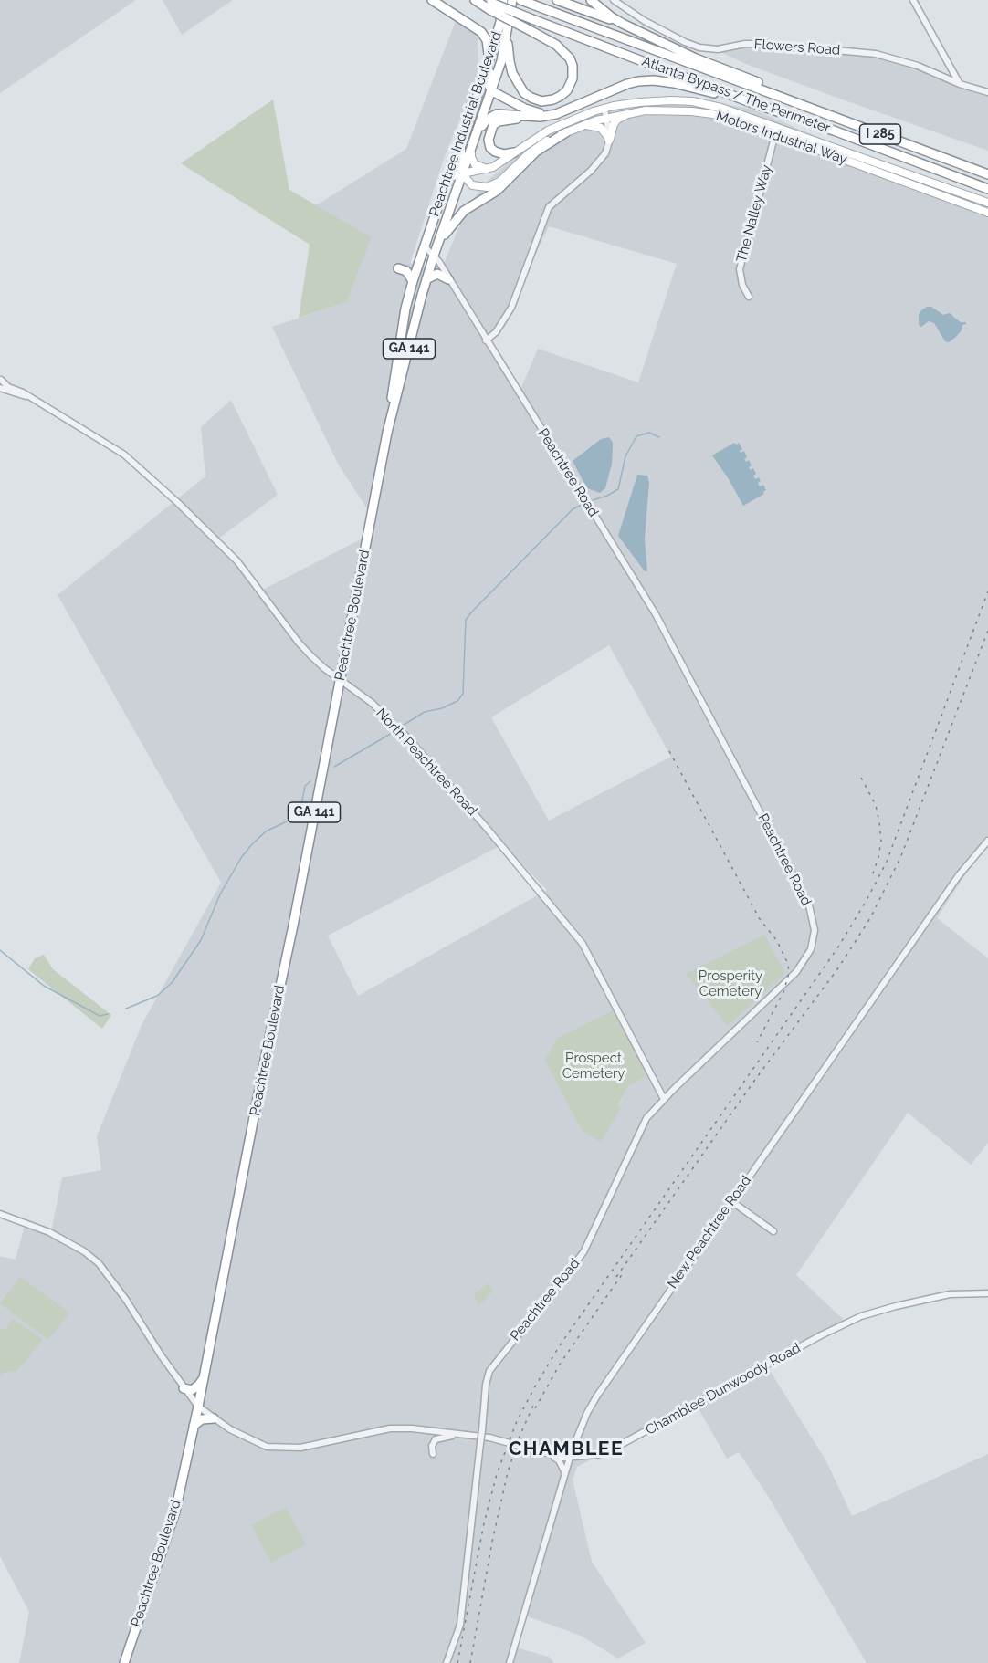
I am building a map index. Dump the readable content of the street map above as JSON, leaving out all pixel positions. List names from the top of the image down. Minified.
{"streets":{"highway":["Atlanta Bypass / The Perimeter","Peachtree Industrial Boulevard","I 285","GA 141","Peachtree Boulevard"],"main road":["Motors Industrial Way"],"street":["Flowers Road","The Nalley Way","Peachtree Road","North Peachtree Road","New Peachtree Road","Chamblee Dunwoody Road"]},"crossings":[["Peachtree Industrial Boulevard","Motors Industrial Way"],["Peachtree Industrial Boulevard","Peachtree Road"],["Peachtree Industrial Boulevard","Peachtree Boulevard"],["Motors Industrial Way","The Nalley Way"],["Peachtree Road","Peachtree Boulevard"],["Peachtree Road","North Peachtree Road"],["Peachtree Boulevard","North Peachtree Road"],["Peachtree Boulevard","Chamblee Dunwoody Road"],["New Peachtree Road","Chamblee Dunwoody Road"]],"districts":["CHAMBLEE"],"parks":["Prosperity Cemetery","Prospect Cemetery"]}
